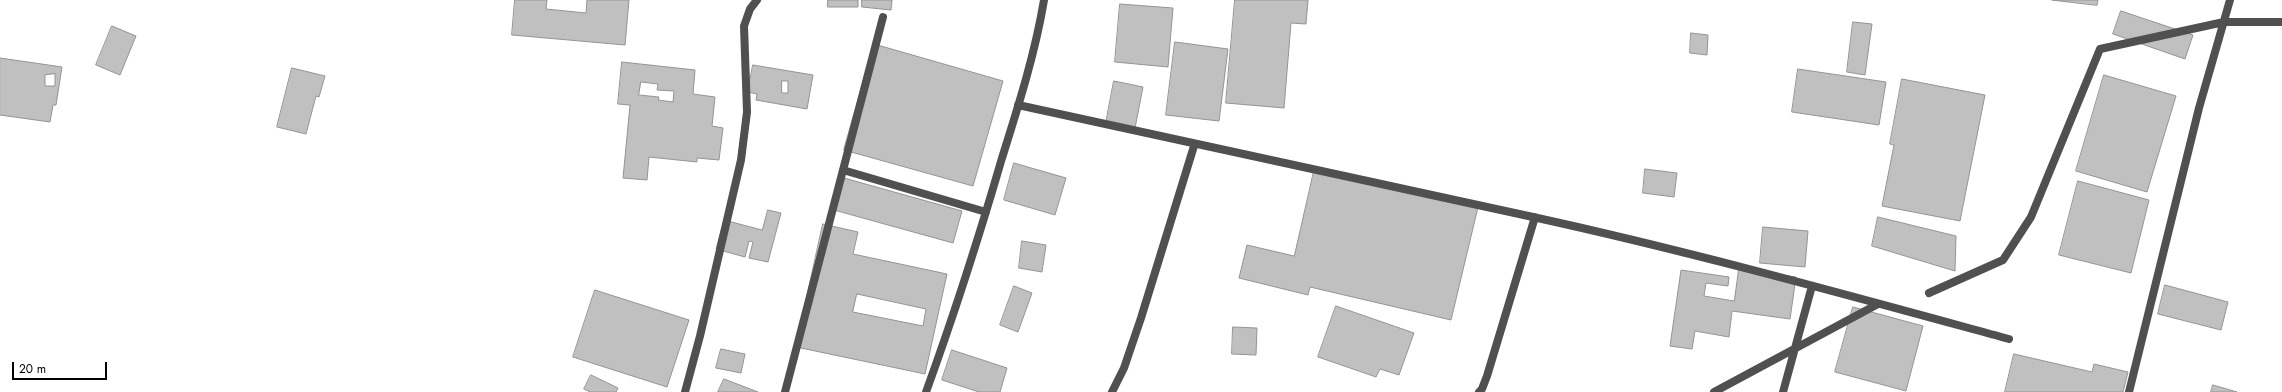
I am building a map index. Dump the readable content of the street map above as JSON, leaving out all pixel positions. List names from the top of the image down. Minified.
{"scale_bar":"20 m"}
